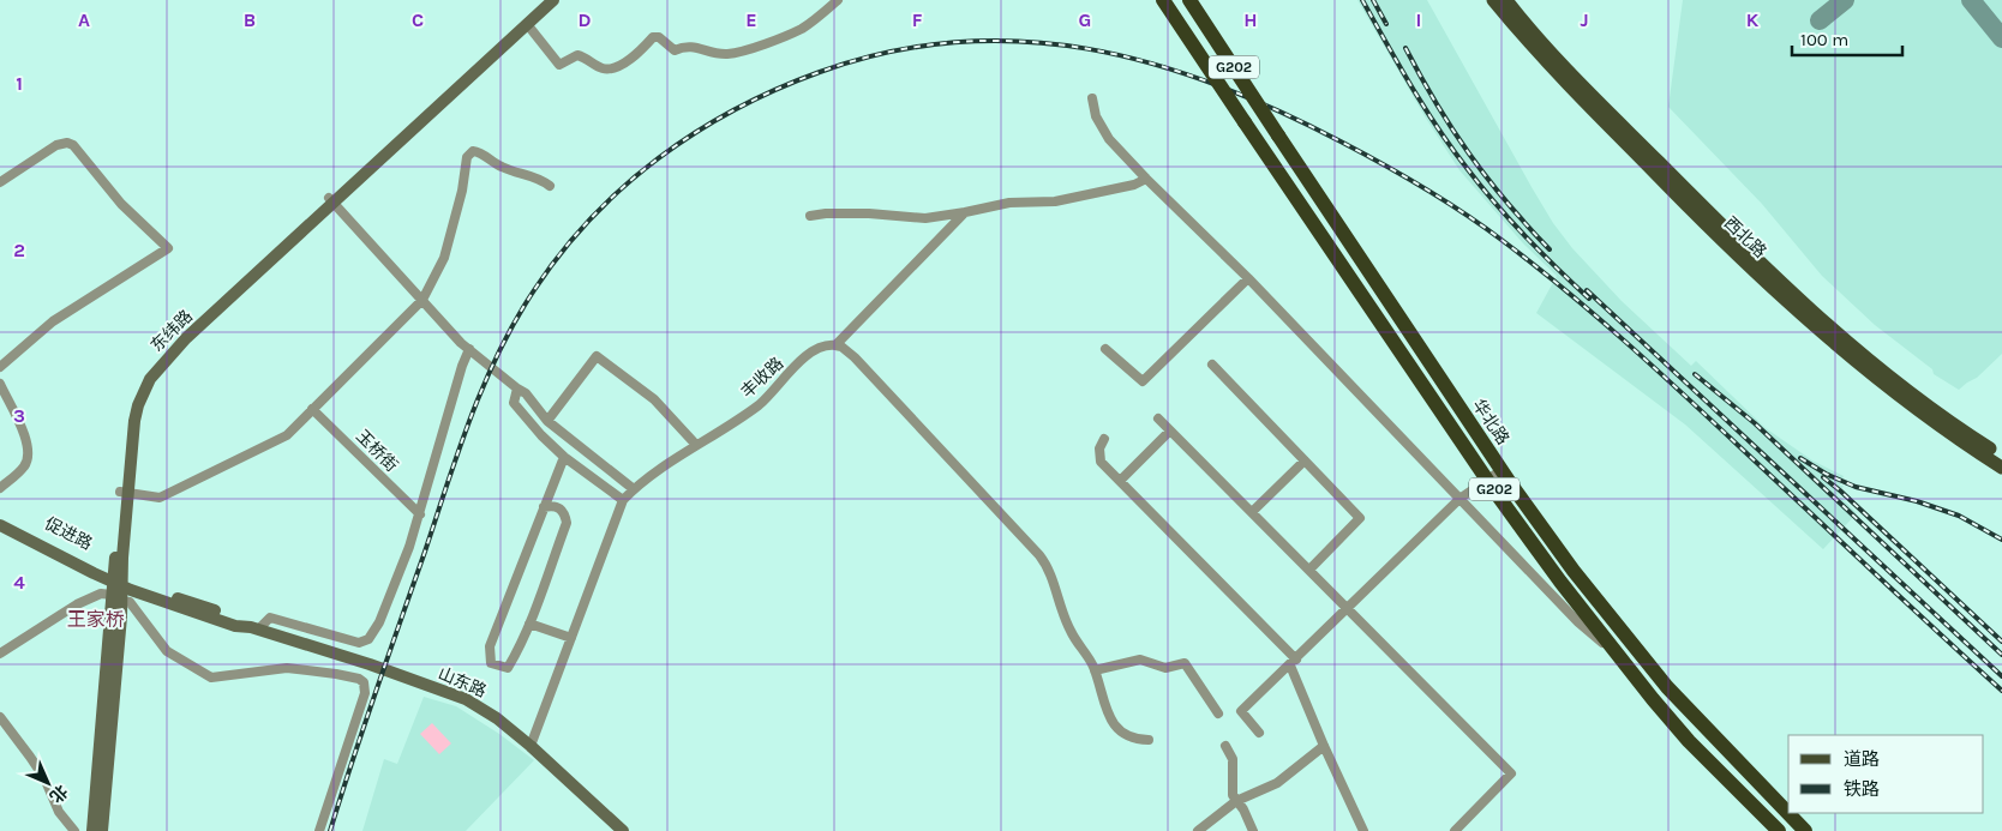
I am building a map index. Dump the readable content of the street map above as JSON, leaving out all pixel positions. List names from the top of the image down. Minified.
{"streets":{"highway":["G202","华北路"],"main road":["西北路","东纬路","促进路","山东路"],"street":["丰收路","玉桥街"]},"crossings":[["东纬路","促进路"],["东纬路","山东路"],["丰收路","山东路"],["促进路","山东路"]],"districts":["王家桥"],"legend":["道路","铁路"],"scale_bar":"100 m","north":"bottom right","grid":{"columns":["A","B","C","D","E","F","G","H","I","J","K"],"rows":["1","2","3","4"]}}
